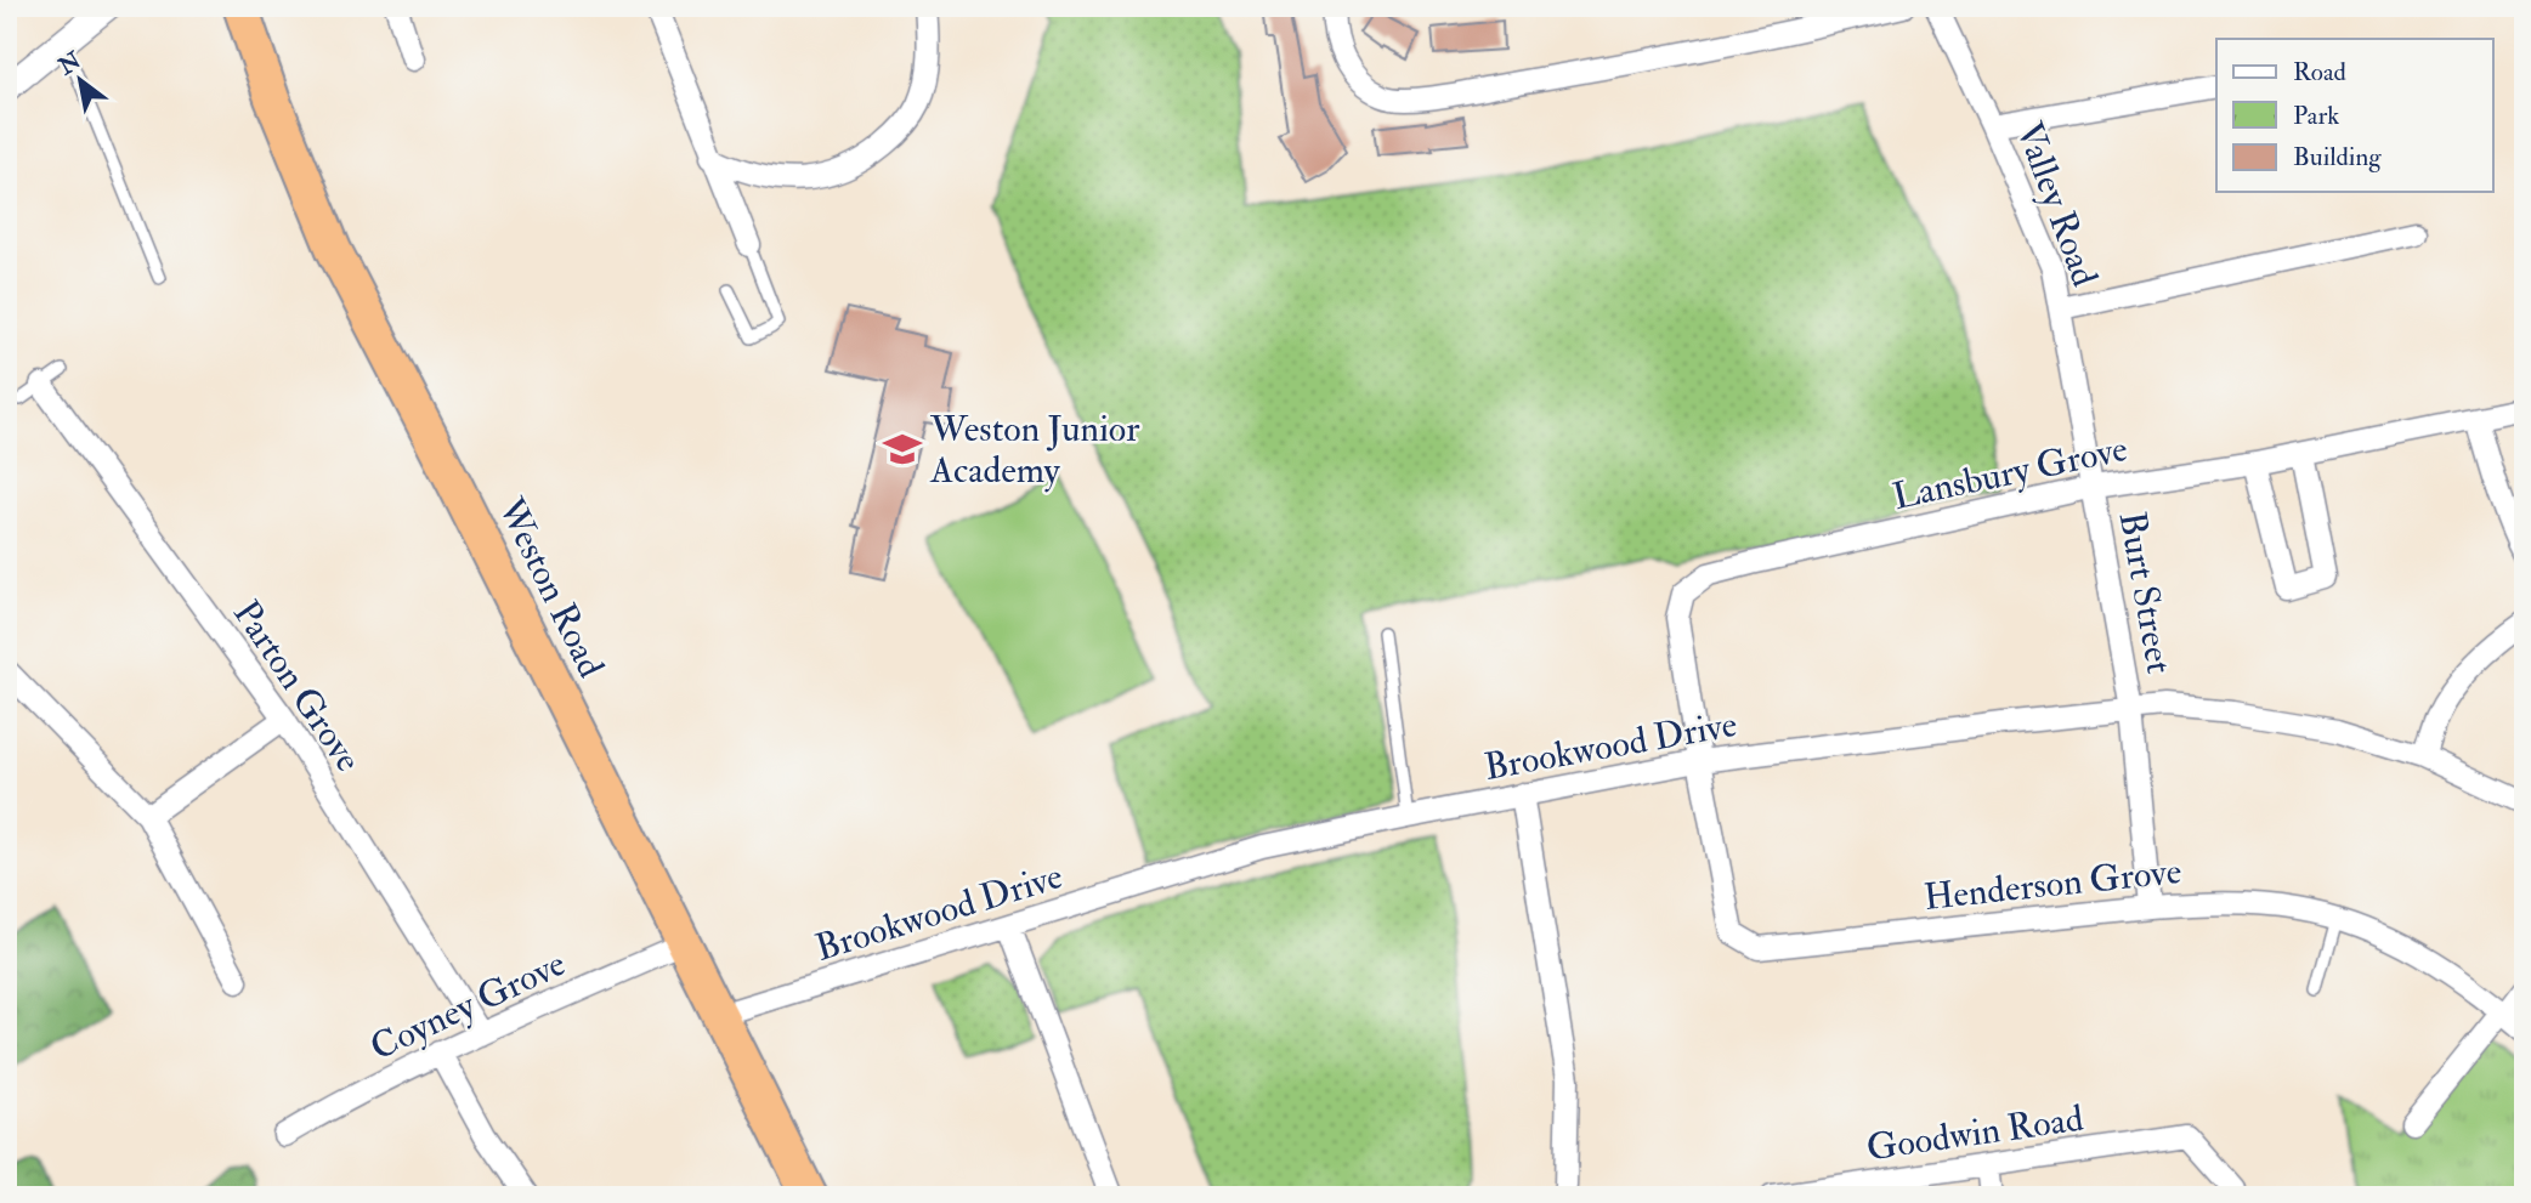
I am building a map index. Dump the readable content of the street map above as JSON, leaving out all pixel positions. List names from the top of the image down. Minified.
{"streets":{"highway":["Weston Road"],"street":["Valley Road","Lansbury Grove","Burt Street","Parton Grove","Brookwood Drive","Henderson Grove","Coyney Grove","Goodwin Road"]},"crossings":[["Valley Road","Lansbury Grove"],["Valley Road","Burt Street"],["Lansbury Grove","Burt Street"],["Lansbury Grove","Brookwood Drive"],["Lansbury Grove","Henderson Grove"],["Weston Road","Brookwood Drive"],["Weston Road","Coyney Grove"],["Burt Street","Brookwood Drive"],["Burt Street","Henderson Grove"],["Parton Grove","Coyney Grove"],["Brookwood Drive","Henderson Grove"]],"places":{"school or university":["Weston Junior Academy"]},"legend":["Road","Park","Building"],"north":"top left"}
